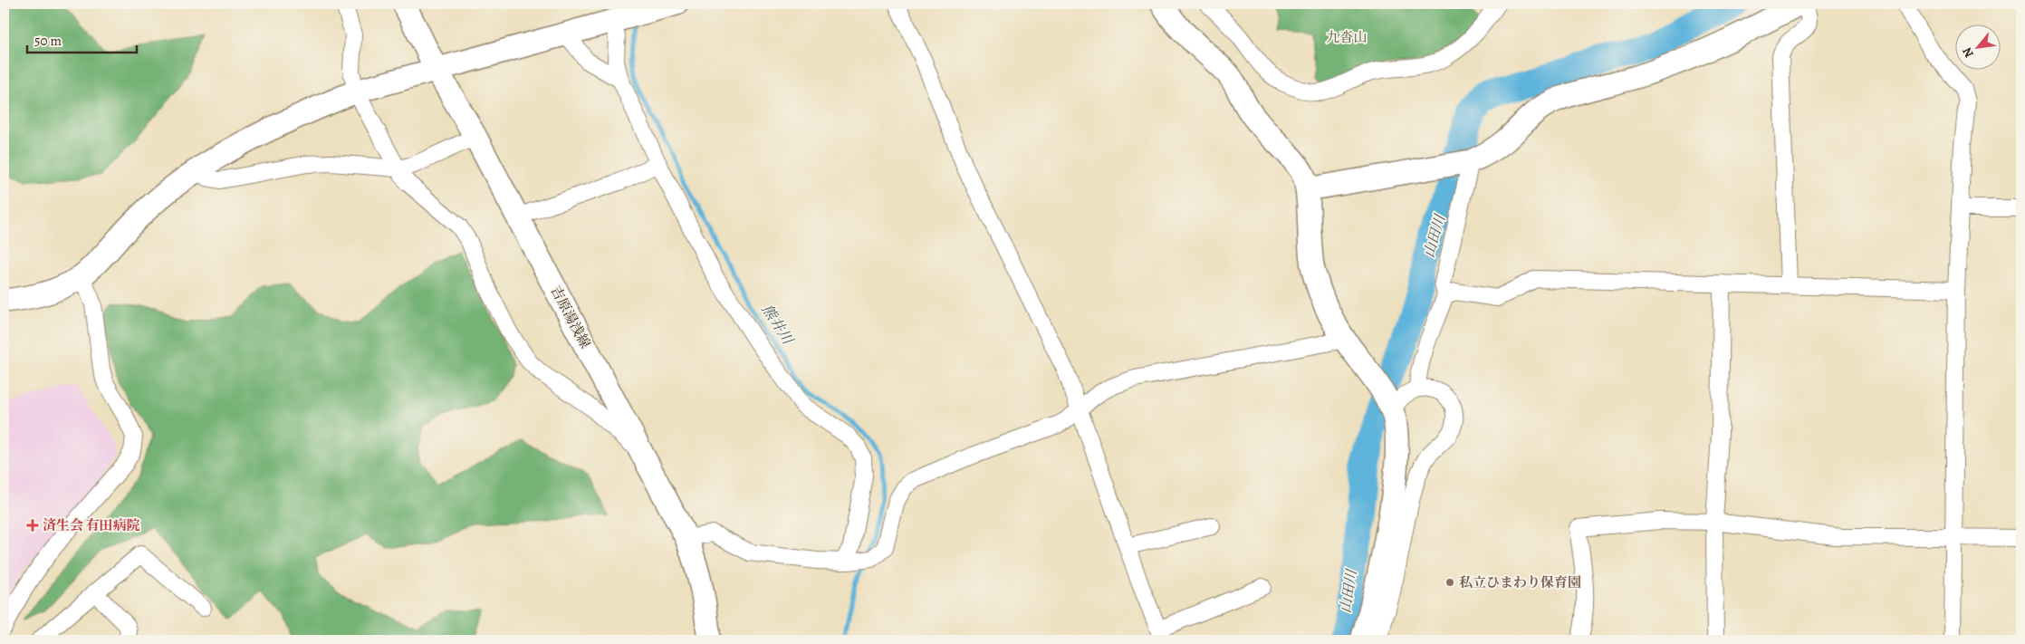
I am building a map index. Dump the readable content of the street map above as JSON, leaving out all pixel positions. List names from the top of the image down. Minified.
{"streets":{"street":["吉原湯浅線"]},"water":["山田川","熊井川"],"parks":["九沓山"],"places":{"health":["済生会 有田病院"],"other":["私立ひまわり保育園"]},"scale_bar":"50 m","north":"bottom left"}
